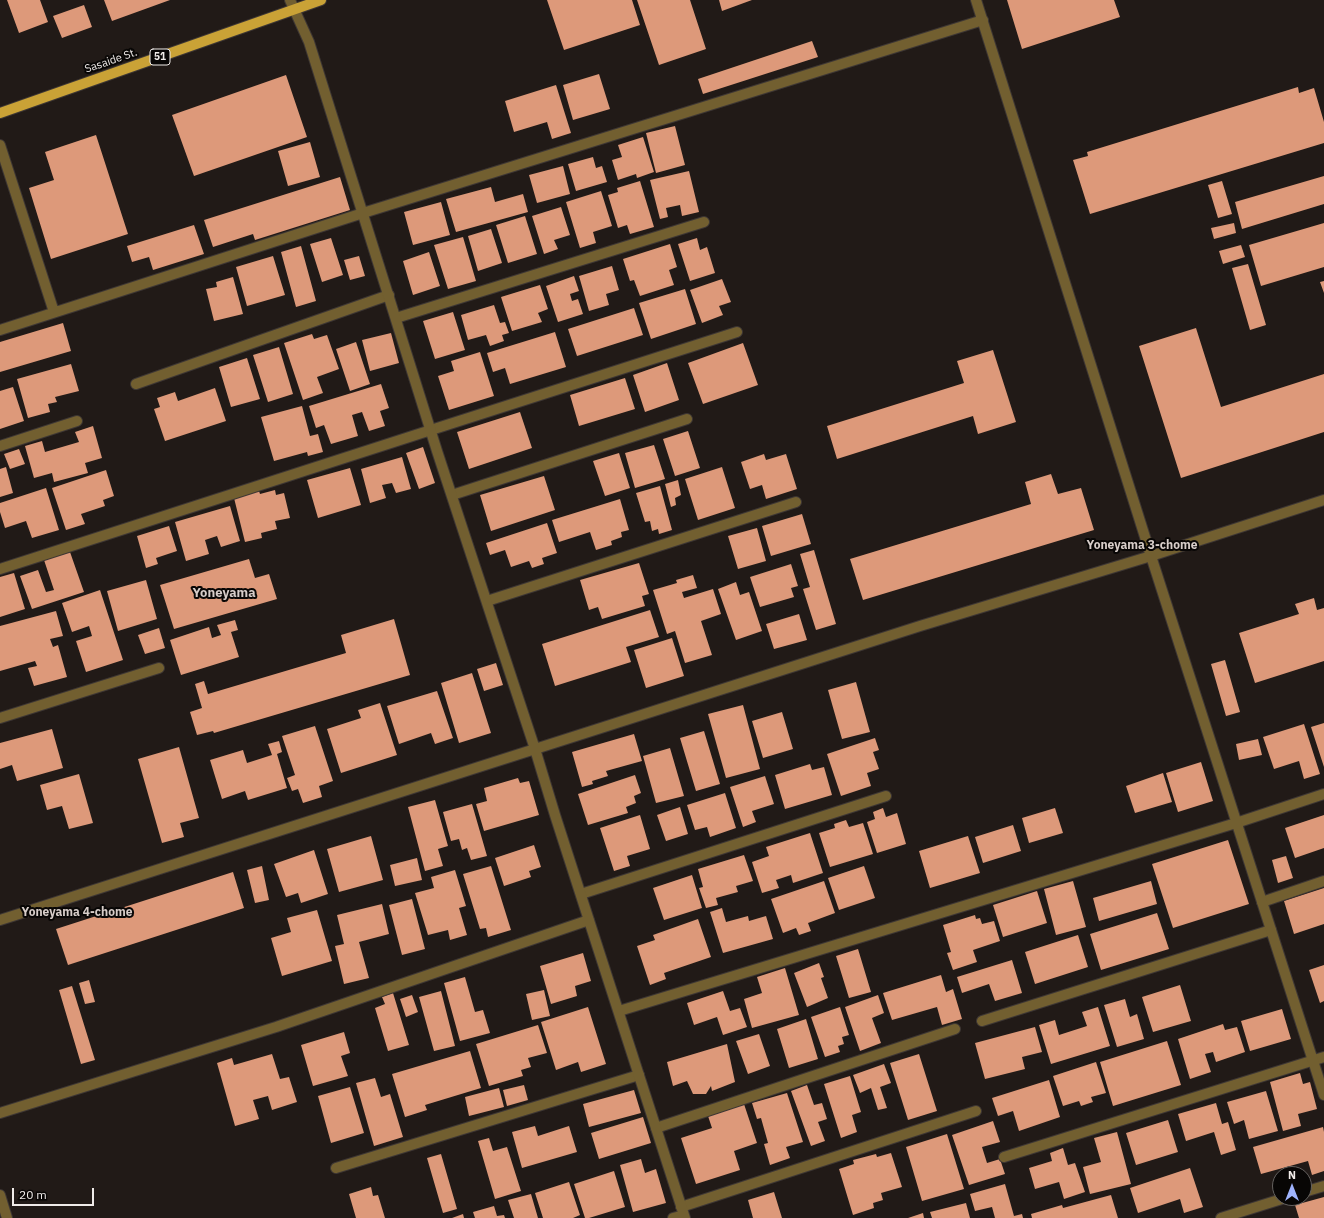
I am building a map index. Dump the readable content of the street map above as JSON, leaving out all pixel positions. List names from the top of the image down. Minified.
{"streets":{"main road":["51","Sasaide St."]},"districts":["Yoneyama 3-chome","Yoneyama","Yoneyama 4-chome"],"scale_bar":"20 m","north":"top"}
